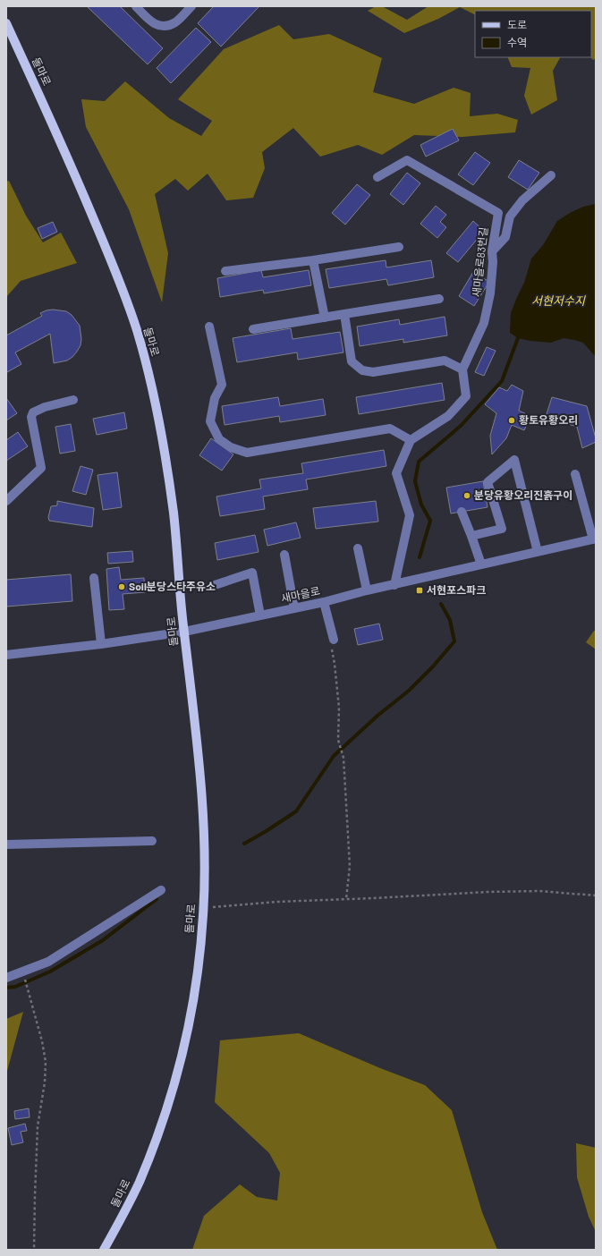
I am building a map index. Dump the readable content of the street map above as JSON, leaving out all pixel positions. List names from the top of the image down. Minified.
{"streets":{"main road":["돌마로"],"street":["새마을로83번길","새마을로"]},"crossings":[["돌마로","새마을로"]],"water":["서현저수지"],"places":{"other":["황토유황오리","분당유황오리진흙구이","Soil분당스타주유소"],"transit":["서현포스파크"]},"legend":["도로","수역"]}
